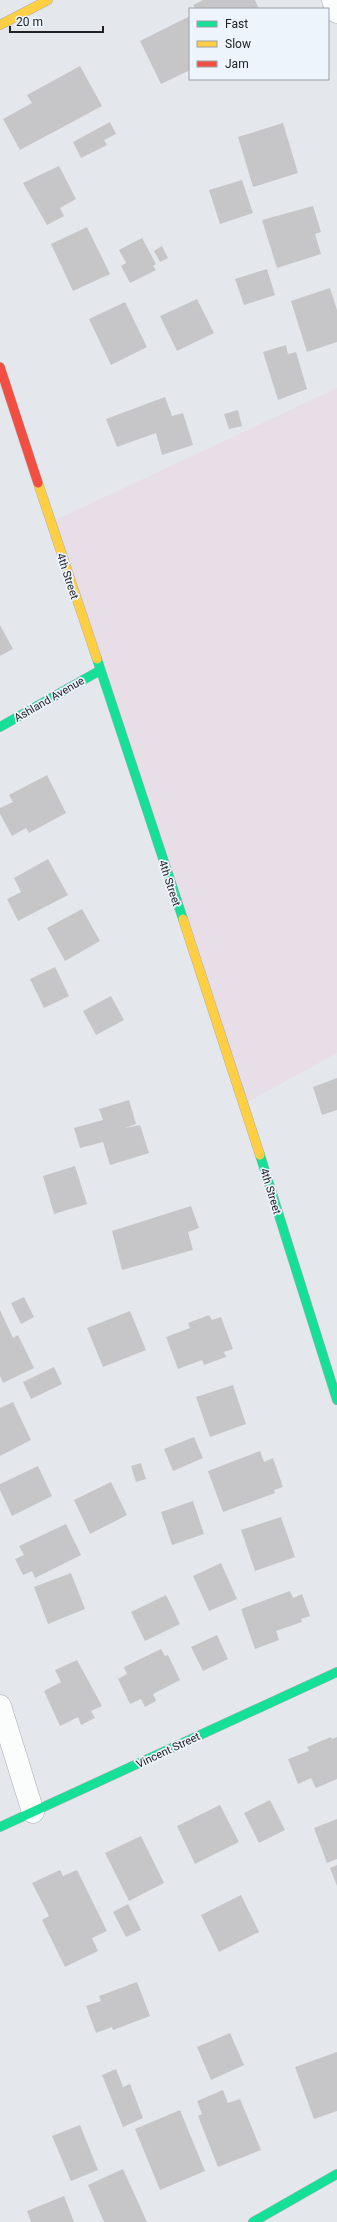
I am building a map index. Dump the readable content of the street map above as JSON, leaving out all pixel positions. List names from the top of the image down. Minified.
{"streets":{"street":["4th Street","Ashland Avenue","Vincent Street"]},"crossings":[["4th Street","Ashland Avenue"]],"legend":["Fast","Slow","Jam"],"scale_bar":"20 m"}
